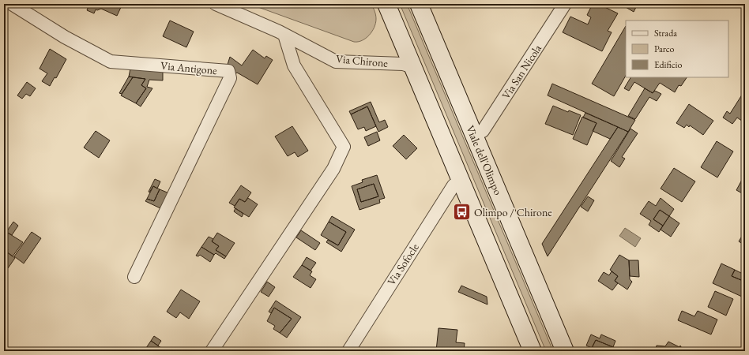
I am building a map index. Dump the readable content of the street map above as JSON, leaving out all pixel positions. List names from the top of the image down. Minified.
{"streets":{"street":["Via Chirone","Via Antigone","Via San Nicola","Viale dell'Olimpo","Via Sofocle"]},"crossings":[["Via San Nicola","Viale dell'Olimpo"]],"places":{"bus stop":["Olimpo / Chirone"]},"legend":["Strada","Parco","Edificio"]}
